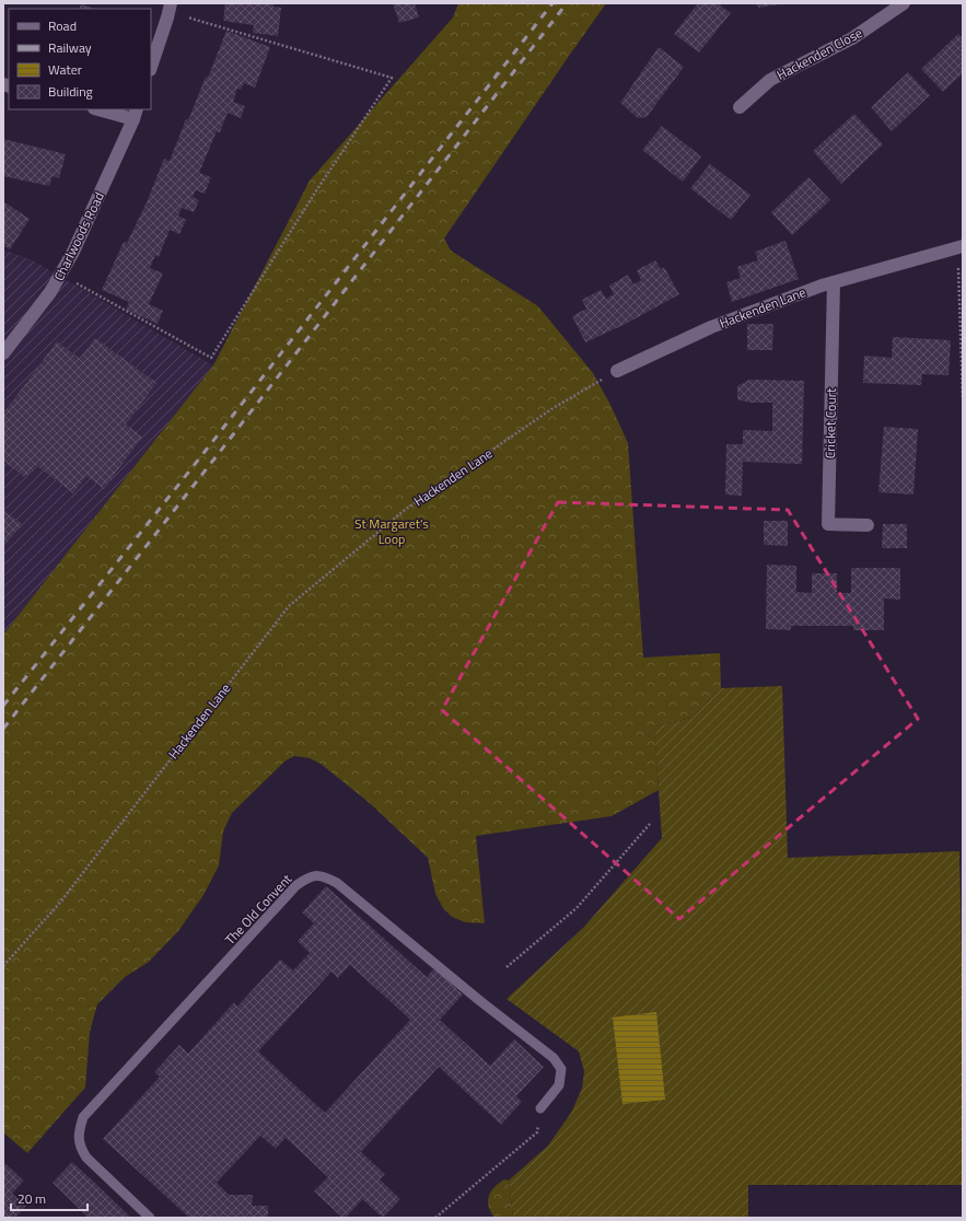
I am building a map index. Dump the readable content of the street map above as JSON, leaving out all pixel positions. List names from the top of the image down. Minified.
{"streets":{"street":["Hackenden Close","Charlwoods Road","Hackenden Lane","Cricket Court"],"lane":["The Old Convent"]},"crossings":[["Hackenden Lane","Cricket Court"]],"parks":["St Margaret's Loop"],"legend":["Road","Railway","Water","Building"],"scale_bar":"20 m"}
